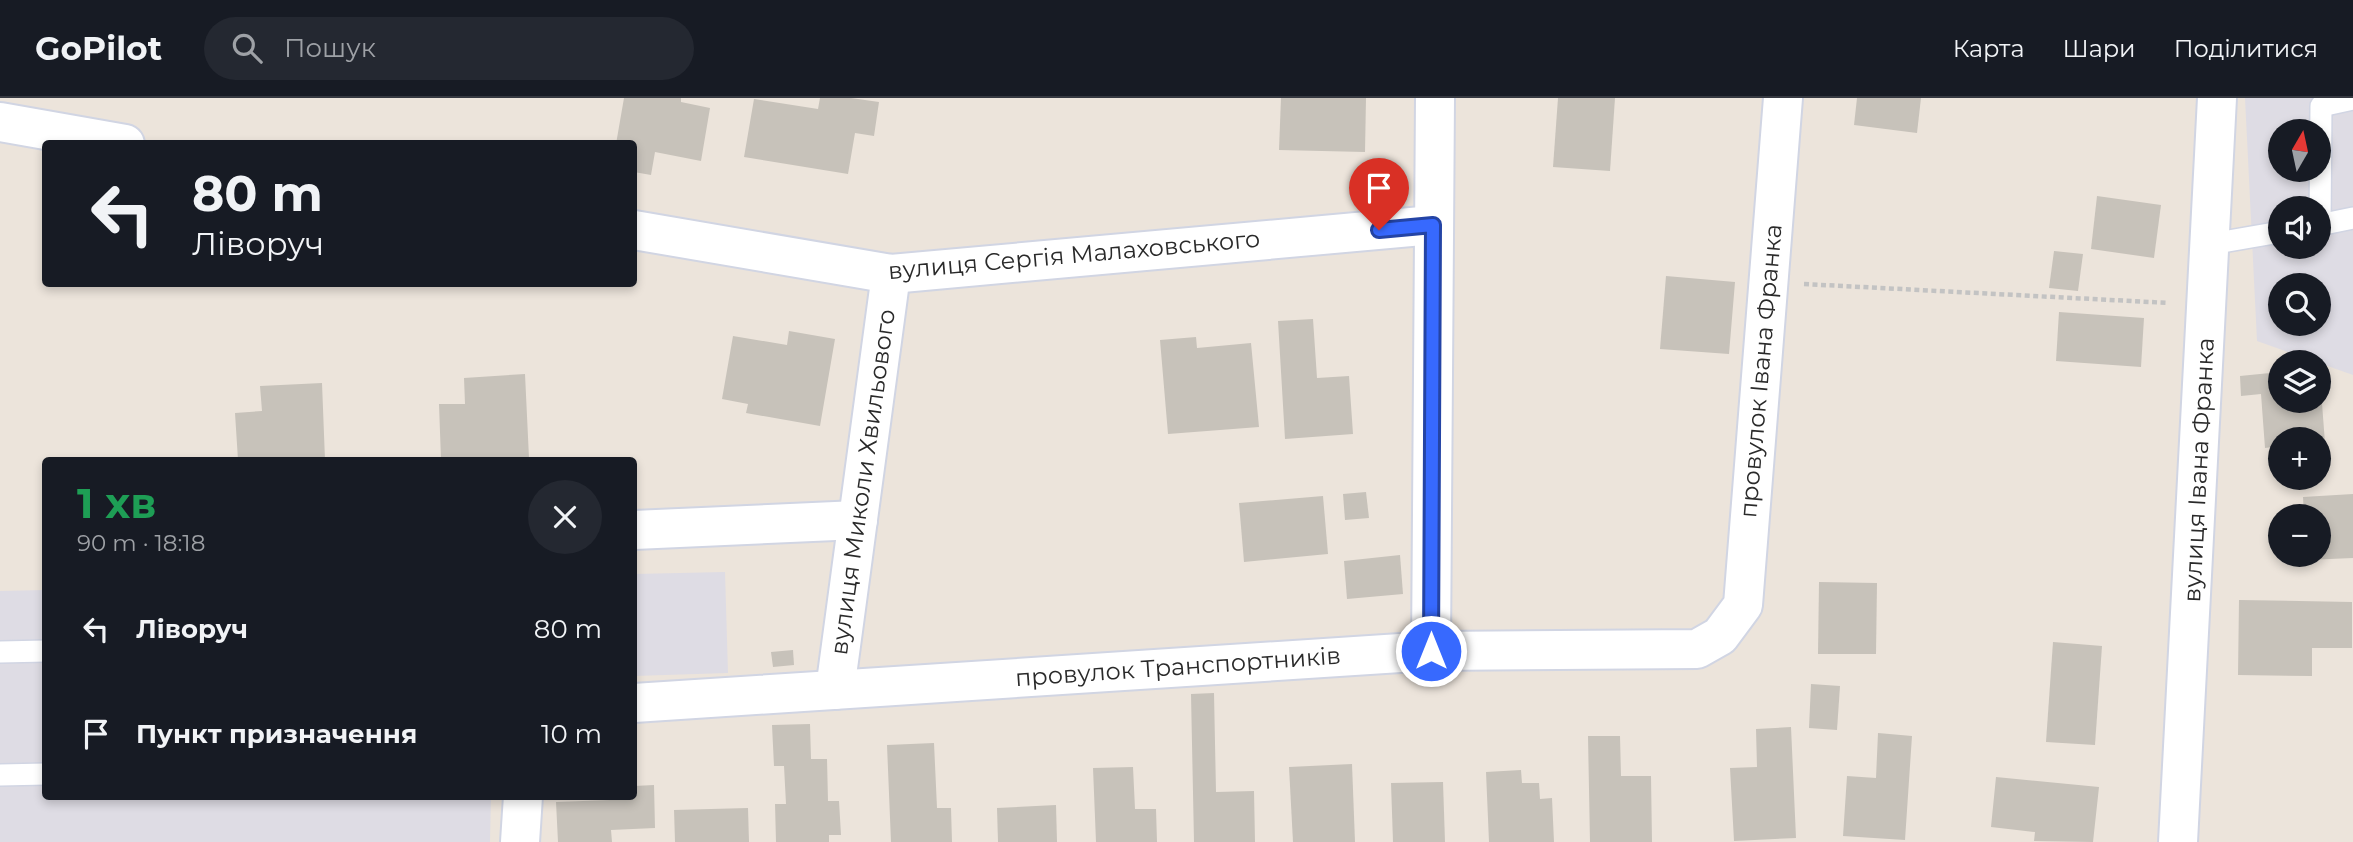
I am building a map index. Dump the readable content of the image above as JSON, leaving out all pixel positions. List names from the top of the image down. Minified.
{"streets":{"street":["вулиця Сергія Малаховського","провулок Івана Франка","вулиця Івана Франка","вулиця Миколи Хвильового","провулок Транспортників"]},"crossings":[["вулиця Сергія Малаховського","вулиця Миколи Хвильового"],["провулок Івана Франка","провулок Транспортників"],["вулиця Миколи Хвильового","провулок Транспортників"]],"north":"top","page":{"header":"GoPilot","search":"Пошук","nav":["Карта","Шари","Поділитися"],"map_buttons":["+","−"],"turn":["80 m","Ліворуч"],"heading":["1 хв","90 m · 18:18"],"list":[{"name":"Ліворуч","value":"80 m"},{"name":"Пункт призначення","value":"10 m"}]}}
